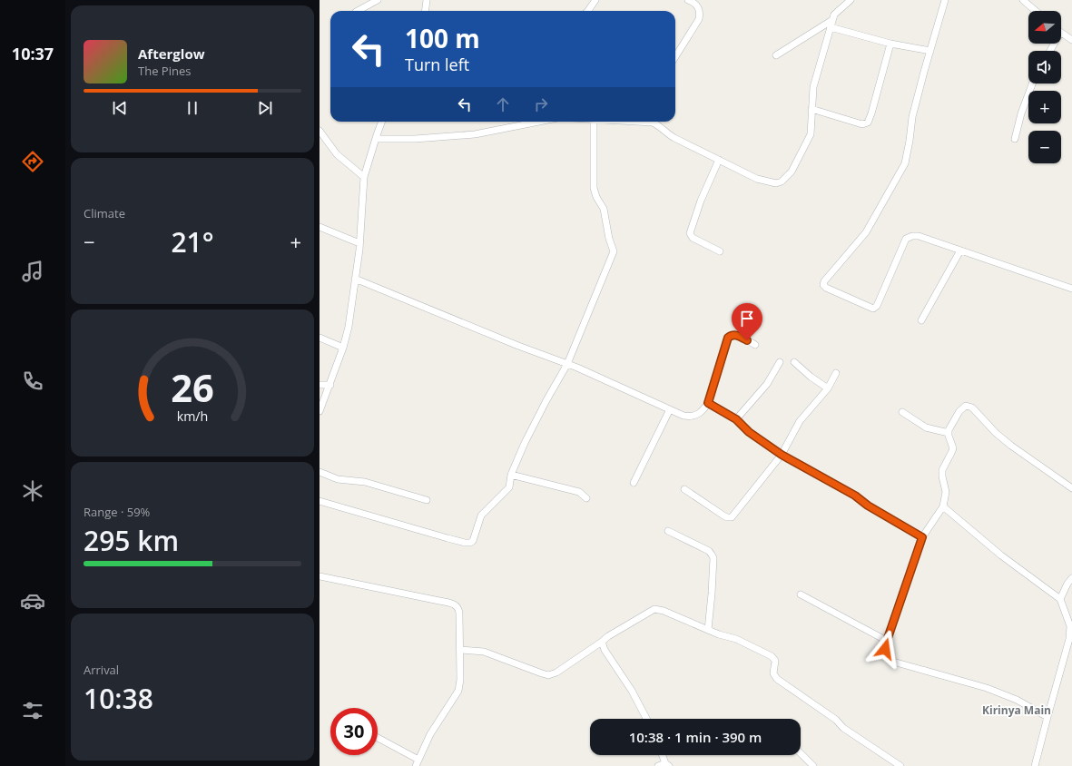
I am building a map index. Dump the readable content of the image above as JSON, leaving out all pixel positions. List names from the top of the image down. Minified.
{"districts":["Kirinya Main"],"north":"left","page":{"tabs":"10:37","map_buttons":["+","−"],"turn":["100 m","Turn left"],"song":["Afterglow","The Pines"],"tile":["Climate",["Range · 59%","295 km"],["Arrival","10:38"]],"heat":["−","21°","+"],"limit":"30","trip":"10:38 · 1 min · 390 m","gauge":["26","km/h"]}}
